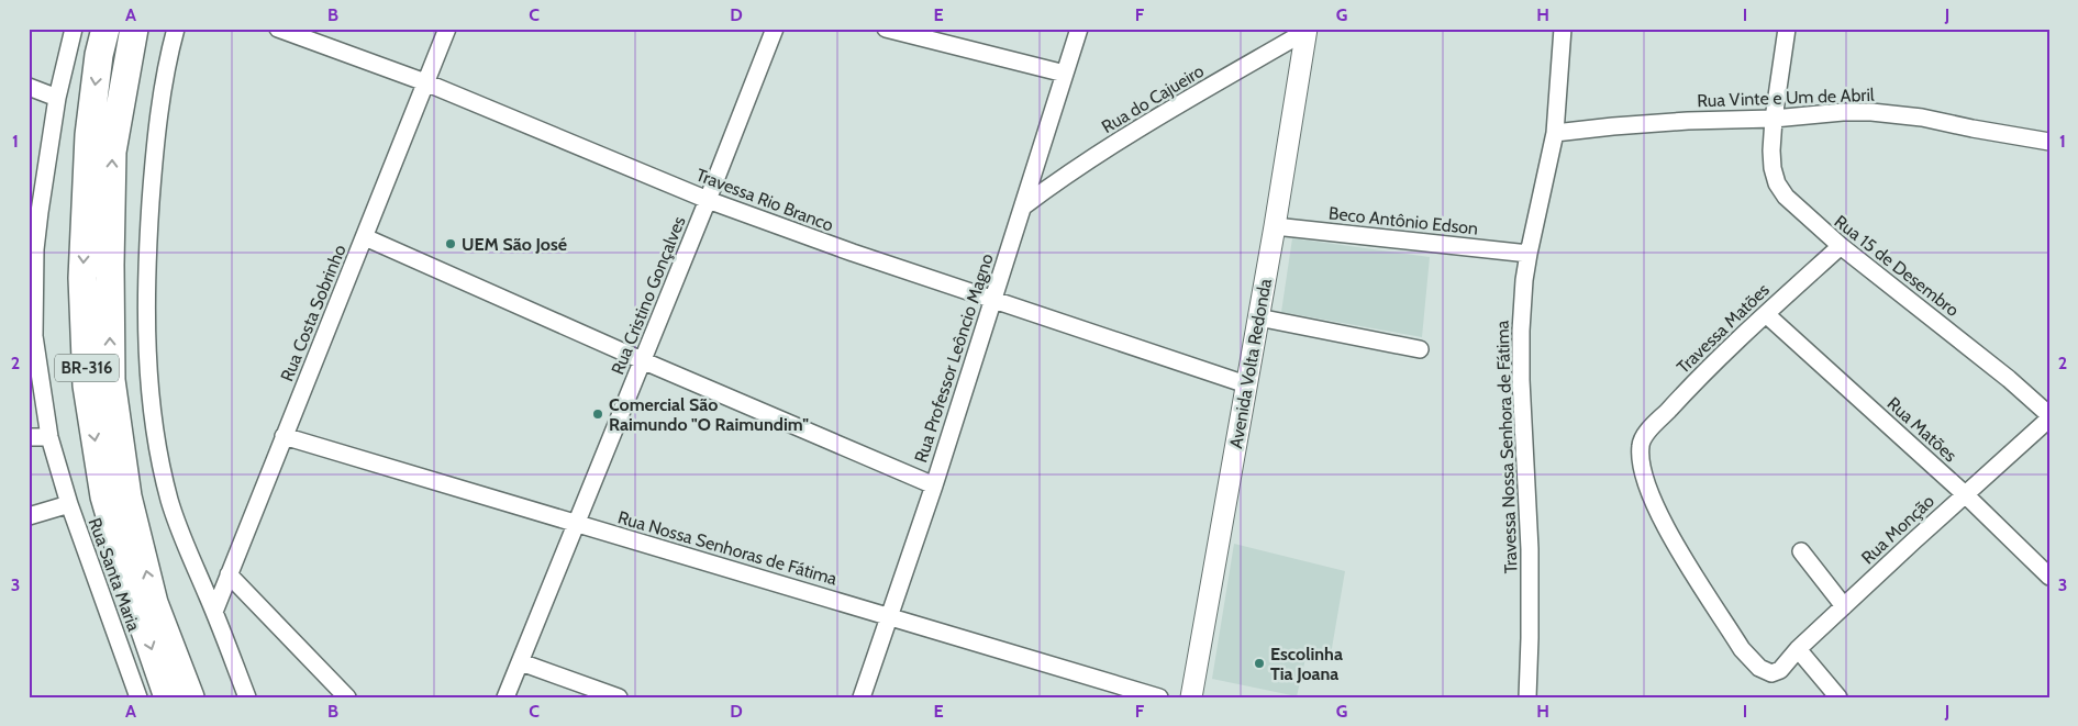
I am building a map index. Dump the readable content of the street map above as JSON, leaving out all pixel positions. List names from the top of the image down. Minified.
{"streets":{"highway":["BR-316"],"street":["Rua Vinte e Um de Abril","Rua do Cajueiro","Travessa Rio Branco","Beco Antônio Edson","Rua 15 de Desembro","Rua Cristino Gonçalves","Rua Costa Sobrinho","Travessa Matões","Rua Professor Leôncio Magno","Avenida Volta Redonda","Rua Matões","Travessa Nossa Senhora de Fátima","Rua Monção","Rua Nossa Senhoras de Fátima","Rua Santa Maria"]},"crossings":[["Rua Vinte e Um de Abril","Rua 15 de Desembro"],["Rua Vinte e Um de Abril","Travessa Nossa Senhora de Fátima"],["Rua do Cajueiro","Rua Professor Leôncio Magno"],["Rua do Cajueiro","Avenida Volta Redonda"],["Travessa Rio Branco","Rua Cristino Gonçalves"],["Travessa Rio Branco","Rua Costa Sobrinho"],["Travessa Rio Branco","Rua Professor Leôncio Magno"],["Travessa Rio Branco","Avenida Volta Redonda"],["Beco Antônio Edson","Avenida Volta Redonda"],["Beco Antônio Edson","Travessa Nossa Senhora de Fátima"],["Rua 15 de Desembro","Travessa Matões"],["Rua 15 de Desembro","Rua Monção"],["Rua Cristino Gonçalves","Rua Nossa Senhoras de Fátima"],["Rua Costa Sobrinho","Rua Nossa Senhoras de Fátima"],["Travessa Matões","Rua Matões"],["Travessa Matões","Rua Monção"],["Rua Professor Leôncio Magno","Rua Nossa Senhoras de Fátima"],["Rua Matões","Rua Monção"]],"places":["UEM São José","Comercial São Raimundo \"O Raimundim\"","Escolinha Tia Joana"],"grid":{"columns":["A","B","C","D","E","F","G","H","I","J"],"rows":["1","2","3"]}}
